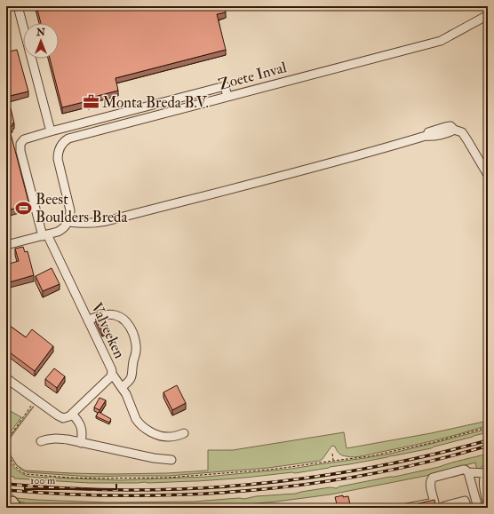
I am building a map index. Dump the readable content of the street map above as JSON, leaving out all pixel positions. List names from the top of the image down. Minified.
{"streets":{"street":["Zoete Inval","Valveeken"]},"crossings":[["Zoete Inval","Valveeken"]],"places":{"office":["Monta Breda B.V."],"sports":["Beest Boulders Breda"]},"scale_bar":"100 m","north":"top"}
